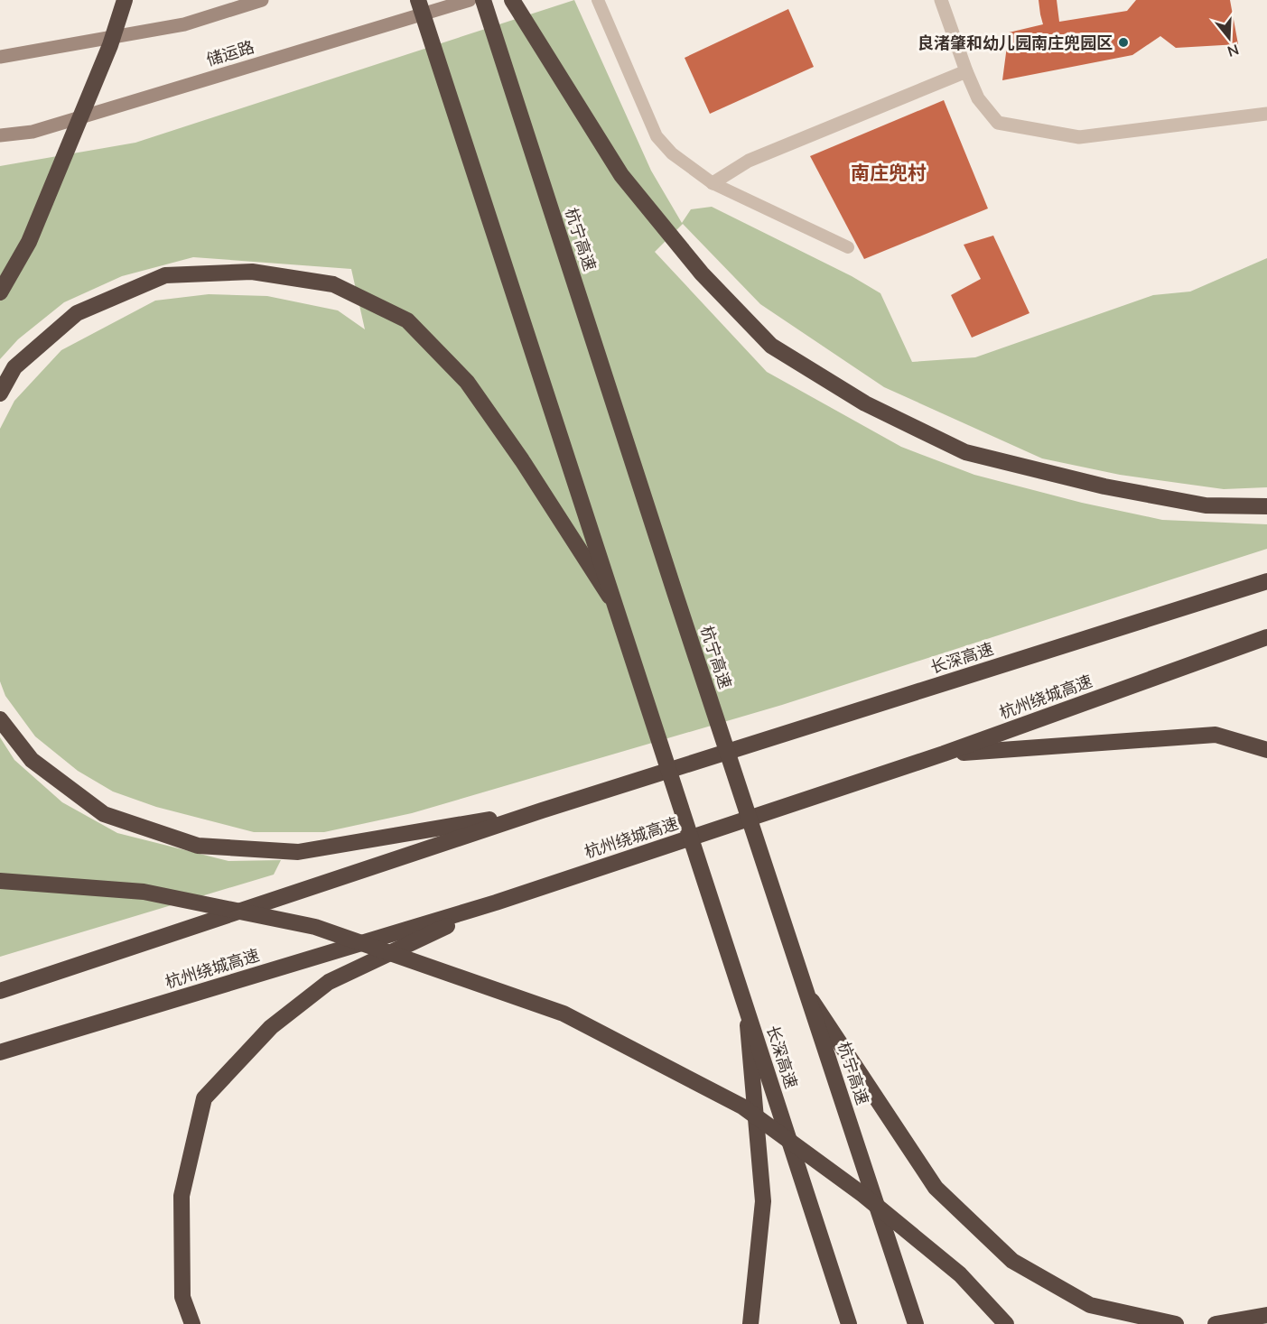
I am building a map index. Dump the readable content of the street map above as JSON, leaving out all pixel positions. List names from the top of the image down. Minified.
{"streets":{"highway":["杭宁高速","长深高速","杭州绕城高速"],"main road":["储运路"]},"districts":["南庄兜村"],"places":["良渚肇和幼儿园南庄兜园区"],"north":"bottom"}
